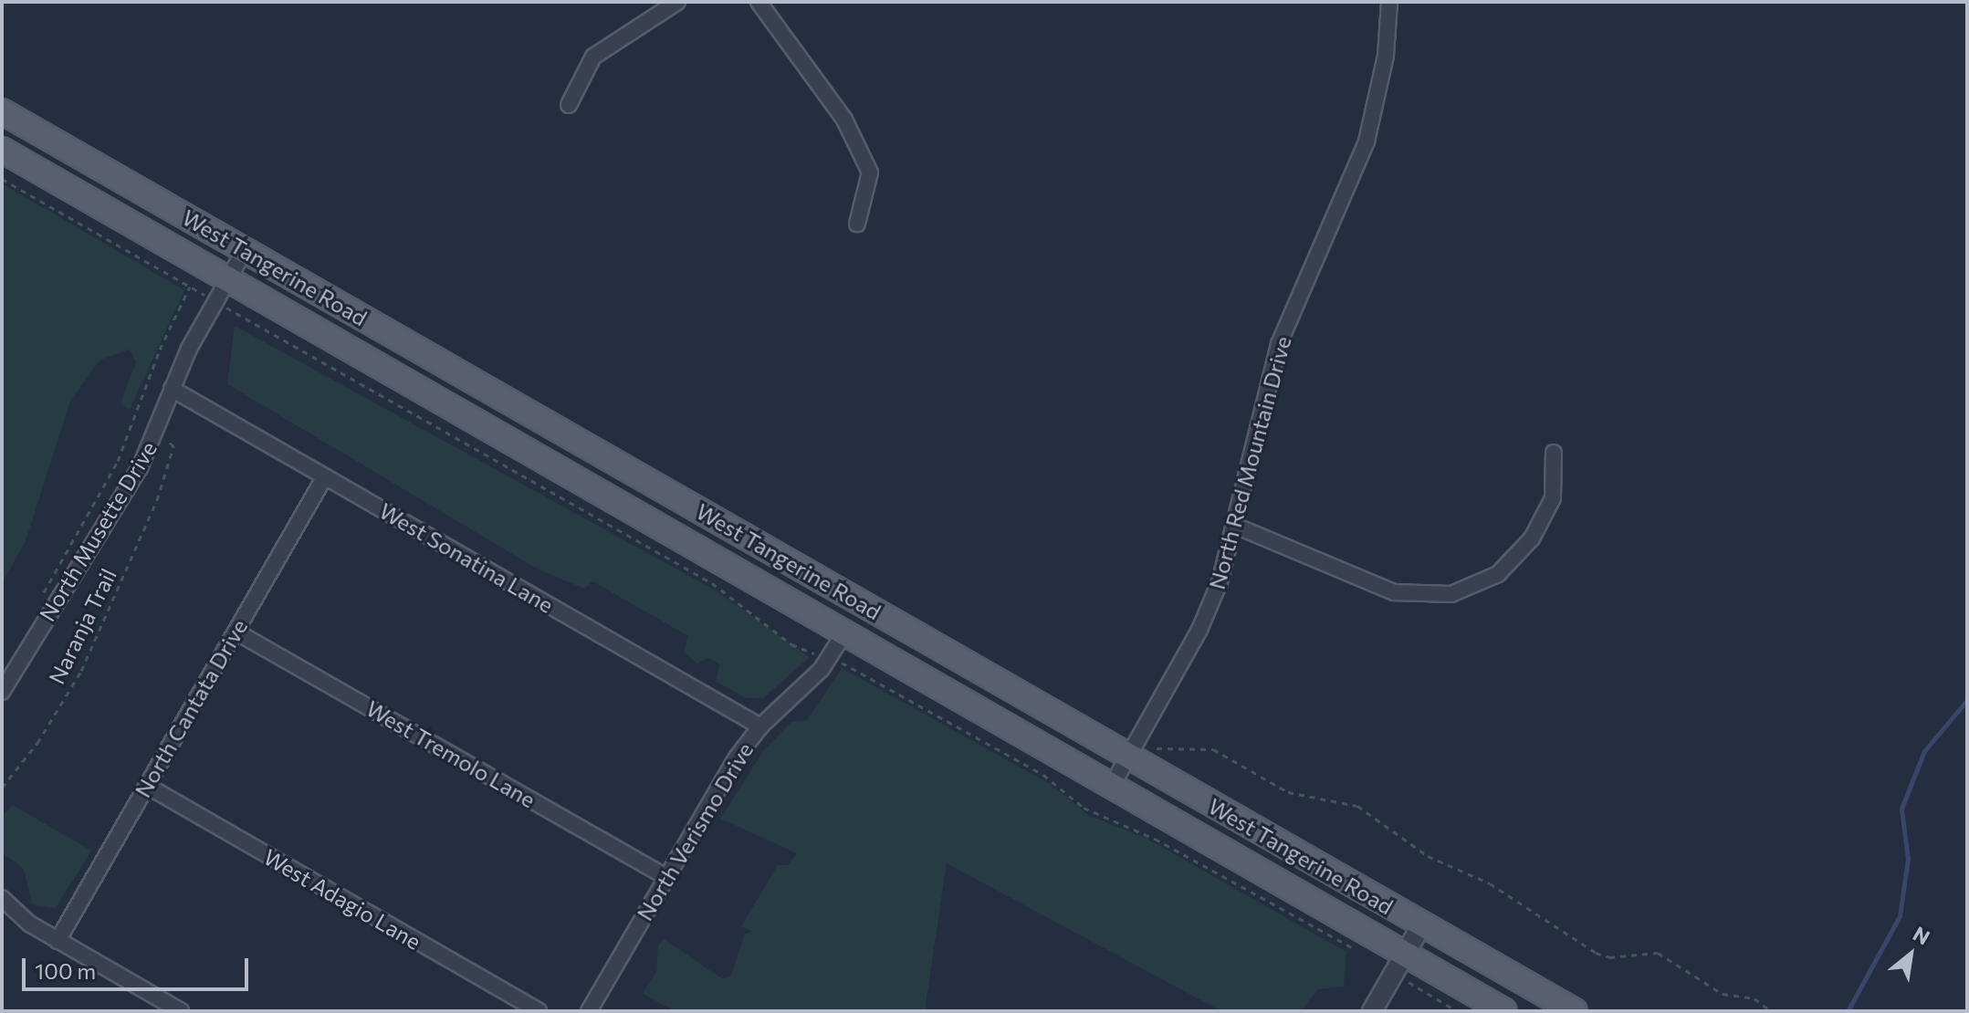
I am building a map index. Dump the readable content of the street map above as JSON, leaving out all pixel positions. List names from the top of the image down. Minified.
{"streets":{"main road":["West Tangerine Road"],"street":["North Red Mountain Drive","North Musette Drive","West Sonatina Lane","North Cantata Drive","West Tremolo Lane","North Verismo Drive","West Adagio Lane"],"path":["Naranja Trail"]},"crossings":[["West Tangerine Road","North Red Mountain Drive"],["West Tangerine Road","North Musette Drive"],["West Tangerine Road","North Verismo Drive"],["North Musette Drive","West Sonatina Lane"],["North Musette Drive","Naranja Trail"],["West Sonatina Lane","North Cantata Drive"],["West Sonatina Lane","North Verismo Drive"],["North Cantata Drive","West Tremolo Lane"],["North Cantata Drive","West Adagio Lane"],["West Tremolo Lane","North Verismo Drive"]],"scale_bar":"100 m","north":"top right"}
